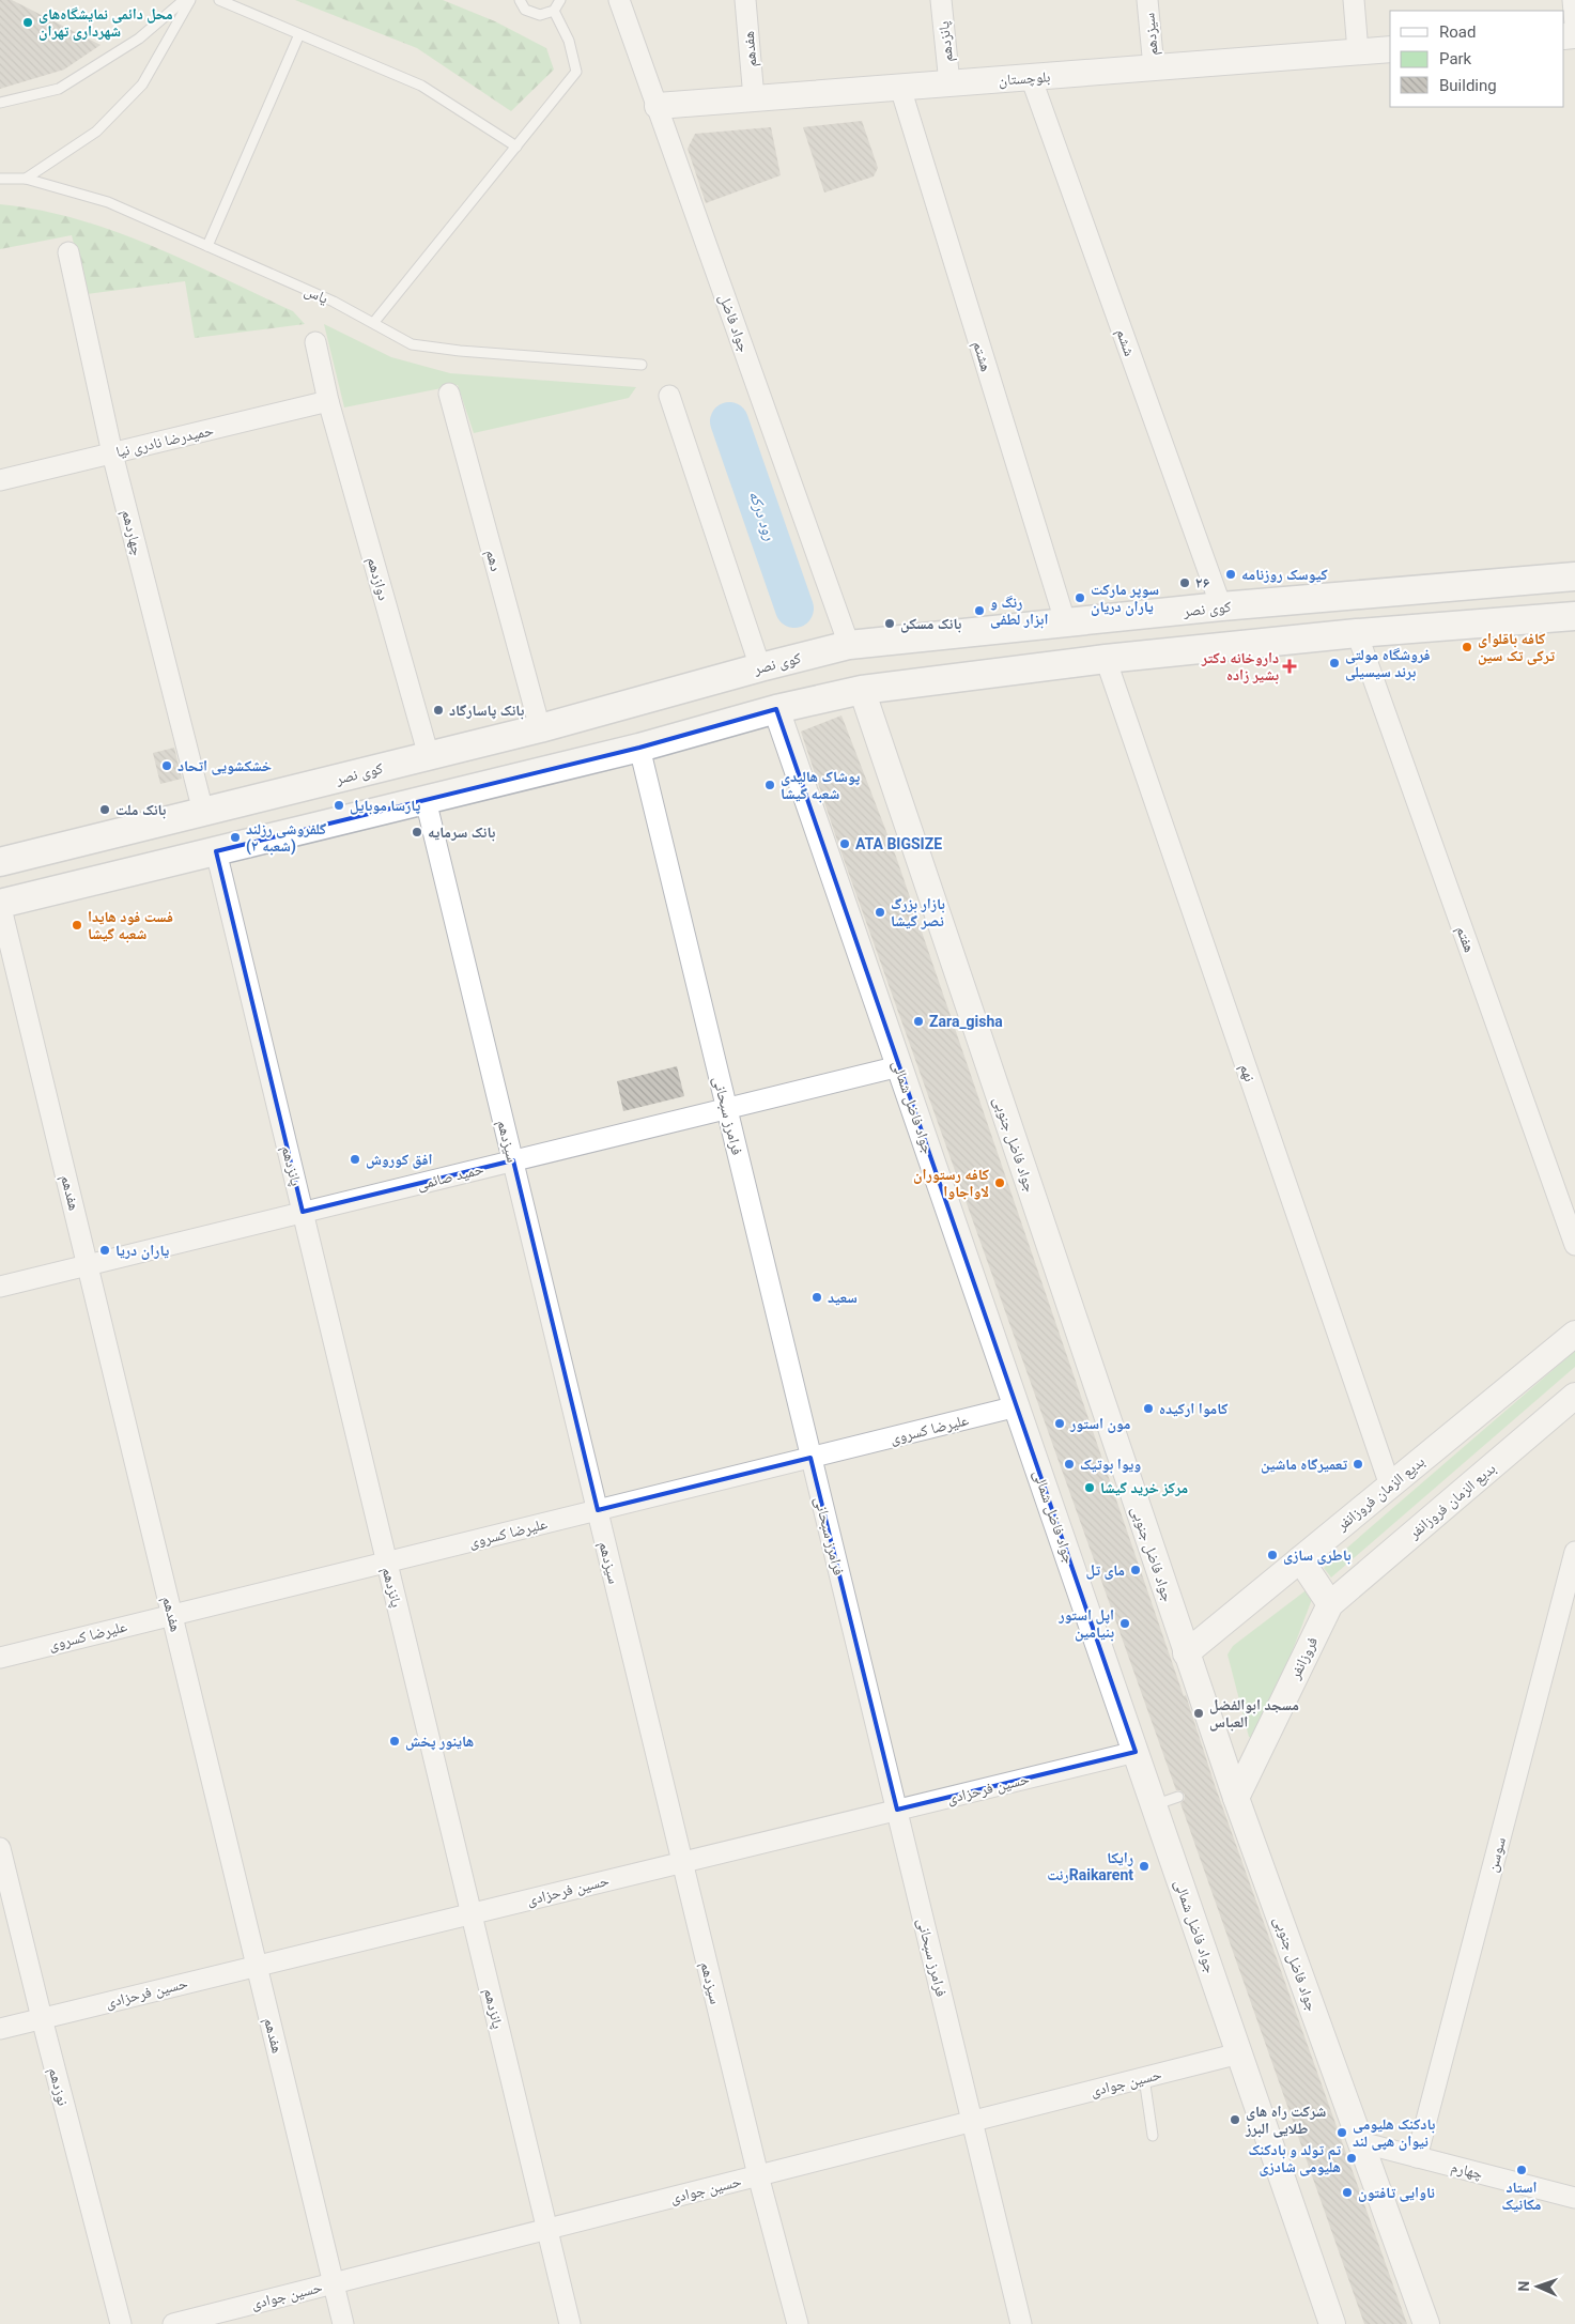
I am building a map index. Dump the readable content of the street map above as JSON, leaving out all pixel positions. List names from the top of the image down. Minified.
{"streets":{"main road":["کوی نصر"],"street":["سیزدهم","پانزدهم","هفدهم","بلوچستان","جواد فاضل","ششم","هشتم","حمیدرضا نادری نیا","چهاردهم","دهم","دوازدهم","هفتم","نهم","جواد فاضل شمالی","فرامرز سبحانی","جواد فاضل جنوبی","حمید صائمی","علیرضا کسروی","بدیع‌ الزمان فروزانفر","بدیع الزمان فروزانفر","فروزانفر","حسین فرحزادی","سوسن","حسین جوادی","نوزدهم","چهارم"],"lane":["یاس"]},"crossings":[["سیزدهم","بلوچستان"],["سیزدهم","حمید صائمی"],["سیزدهم","علیرضا کسروی"],["سیزدهم","حسین فرحزادی"],["سیزدهم","حسین جوادی"],["پانزدهم","بلوچستان"],["پانزدهم","حمید صائمی"],["پانزدهم","علیرضا کسروی"],["پانزدهم","حسین فرحزادی"],["پانزدهم","حسین جوادی"],["هفدهم","بلوچستان"],["هفدهم","حمید صائمی"],["هفدهم","علیرضا کسروی"],["هفدهم","حسین فرحزادی"],["هفدهم","حسین جوادی"],["بلوچستان","جواد فاضل"],["بلوچستان","ششم"],["بلوچستان","هشتم"],["جواد فاضل","کوی نصر"],["ششم","کوی نصر"],["هشتم","کوی نصر"],["حمیدرضا نادری نیا","چهاردهم"],["حمیدرضا نادری نیا","دوازدهم"],["چهاردهم","کوی نصر"],["دهم","کوی نصر"],["دوازدهم","کوی نصر"],["نهم","بدیع‌ الزمان فروزانفر"],["جواد فاضل شمالی","حمید صائمی"],["جواد فاضل شمالی","علیرضا کسروی"],["جواد فاضل شمالی","حسین فرحزادی"],["جواد فاضل شمالی","حسین جوادی"],["فرامرز سبحانی","حمید صائمی"],["فرامرز سبحانی","علیرضا کسروی"],["فرامرز سبحانی","حسین فرحزادی"],["فرامرز سبحانی","حسین جوادی"],["جواد فاضل جنوبی","بدیع‌ الزمان فروزانفر"],["جواد فاضل جنوبی","فروزانفر"],["جواد فاضل جنوبی","چهارم"],["بدیع الزمان فروزانفر","فروزانفر"],["حسین فرحزادی","نوزدهم"],["سوسن","چهارم"]],"water":["رود درکه"],"places":{"other":["محل دائمی نمایشگاه‌های شهرداری تهران","کیوسک روزنامه","۲۶","سوپر مارکت یاران دریان","رنگ و ابزار لطفی","بانک مسکن","کافه باقلوای ترکی تک سین","فروشگاه مولتی برند سیسیلی","بانک پاسارگاد","خشکشویی اتحاد","پوشاک هالیدی شعبه گیشا","پارسا موبایل","بانک ملت","بانک سرمایه","گلفروشی رزلند (شعبه ۲)","ATA BIGSIZE","بازار بزرگ نصر گیشا","فست فود هایدا شعبه گیشا","Zara_gisha","افق کوروش","کافه رستوران لاواجاوا","یاران دریا","سعید","کاموا ارکیده","مون استور","ویوا بوتیک","تعمیرگاه ماشین","مرکز خرید گیشا","باطری سازی","مای تل","اپل استور بنیامین","مسجد ابوالفضل العباس","هاينور پخش","رایکا رنتRaikarent","شرکت راه های طلایی البرز","بادکنک هلیومی نیوان هپی لند","تم تولد و بادکنک هلیومی شادزی","استاد مکانیک","ناوایی تافتون"],"health":["داروخانه دکتر بشیر زاده"]},"legend":["Road","Park","Building"],"north":"left"}
